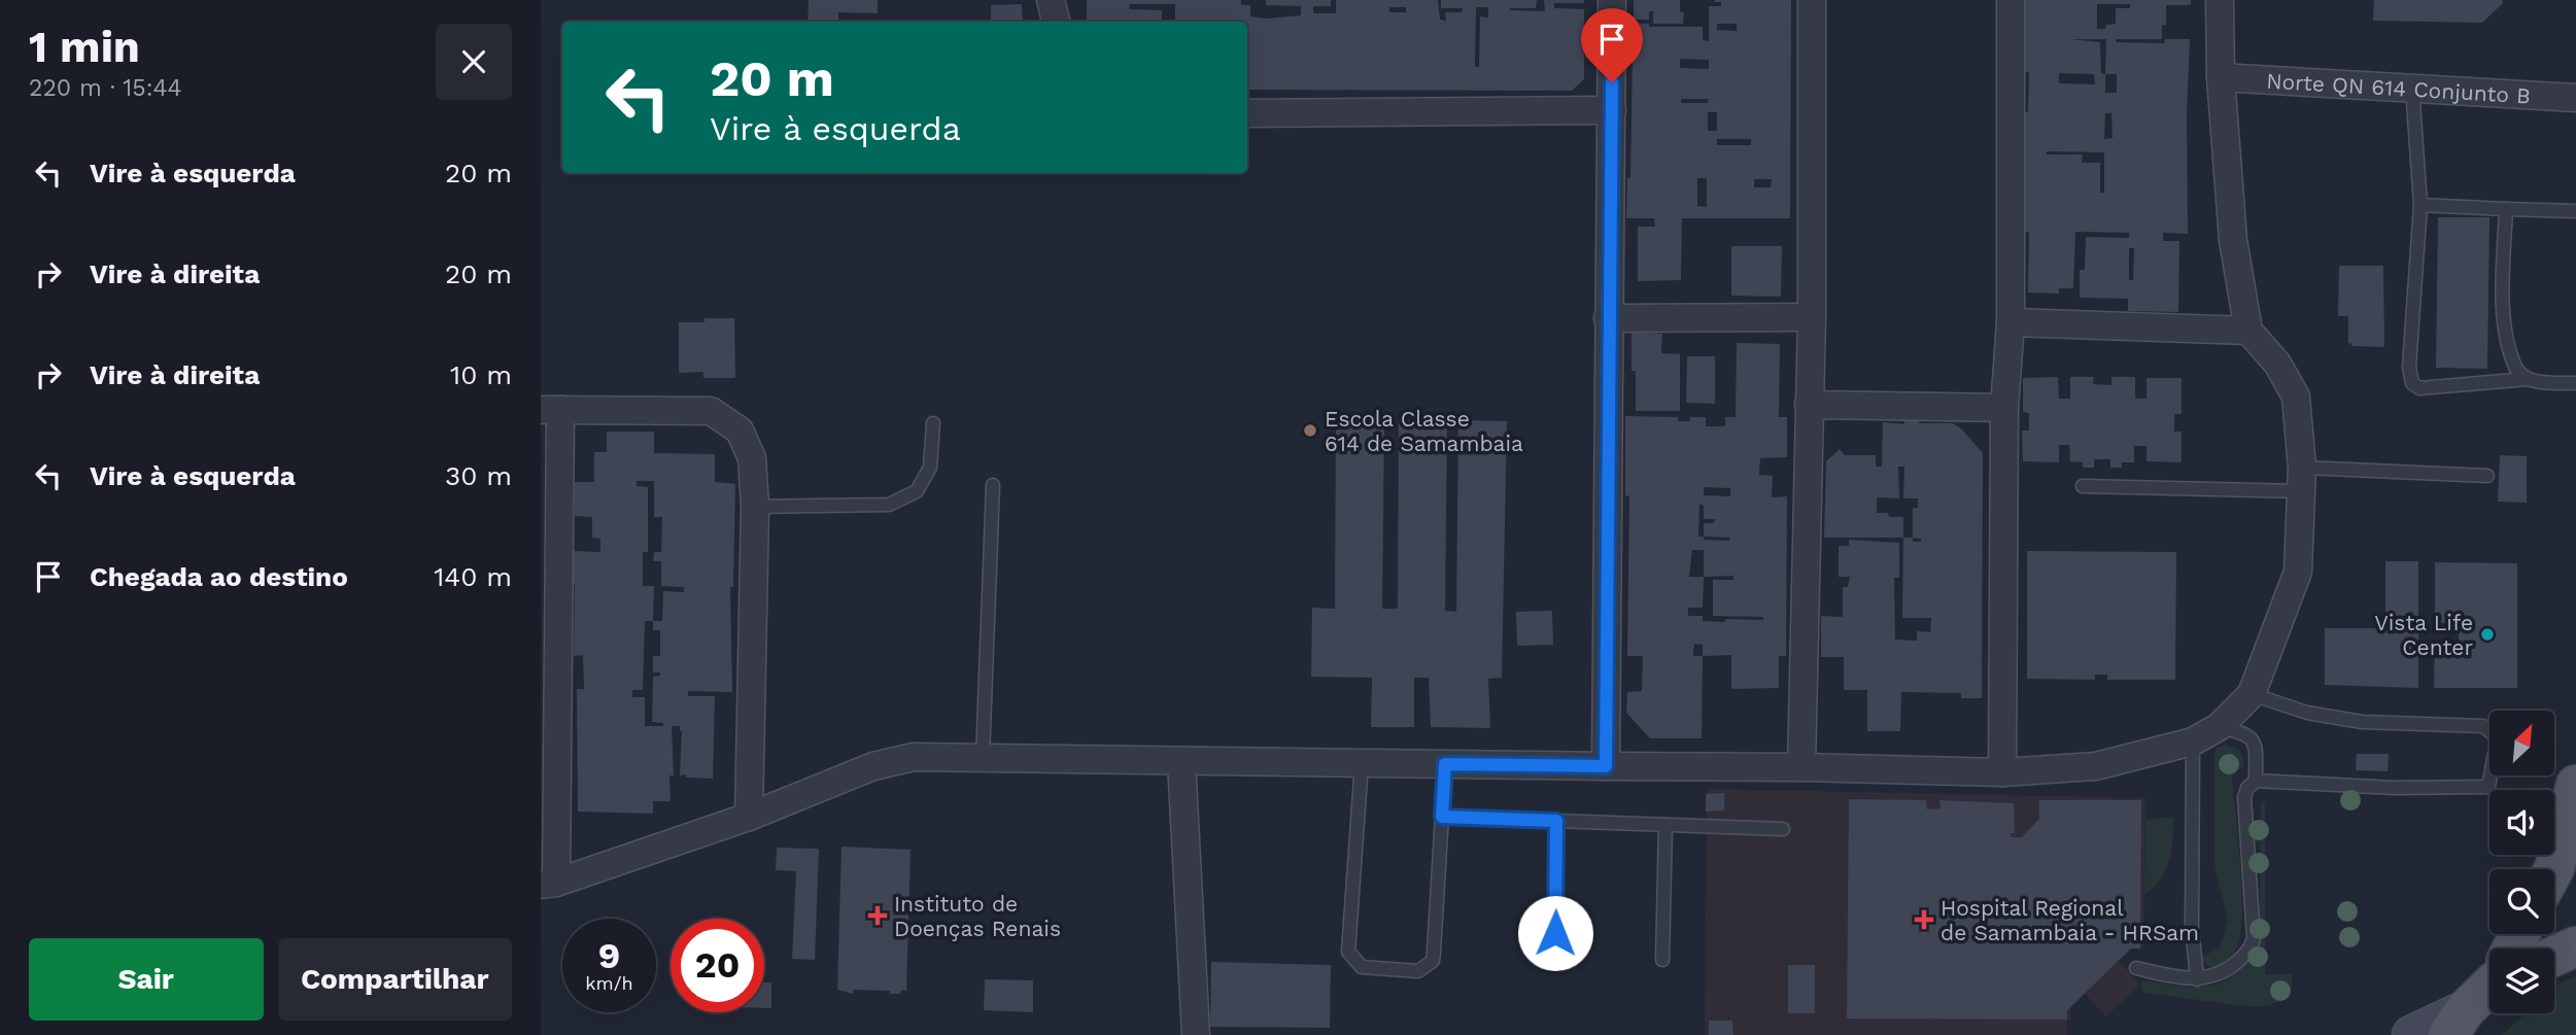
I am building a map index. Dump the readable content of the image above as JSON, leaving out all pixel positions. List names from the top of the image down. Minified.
{"streets":{"street":["Norte QN 614 Conjunto B"]},"places":{"other":["Escola Classe 614 de Samambaia","Vista Life Center"],"health":["Instituto de Doenças Renais","Hospital Regional de Samambaia - HRSam"]},"north":"top right","page":{"heading":["1 min","220 m · 15:44"],"turn":["20 m","Vire à esquerda"],"list":[{"name":"Vire à esquerda","value":"20 m"},{"name":"Vire à direita","value":"20 m"},{"name":"Vire à direita","value":"10 m"},{"name":"Vire à esquerda","value":"30 m"},{"name":"Chegada ao destino","value":"140 m"}],"speed":"9 km/h","limit":"20","buttons":["Sair","Compartilhar"]}}
